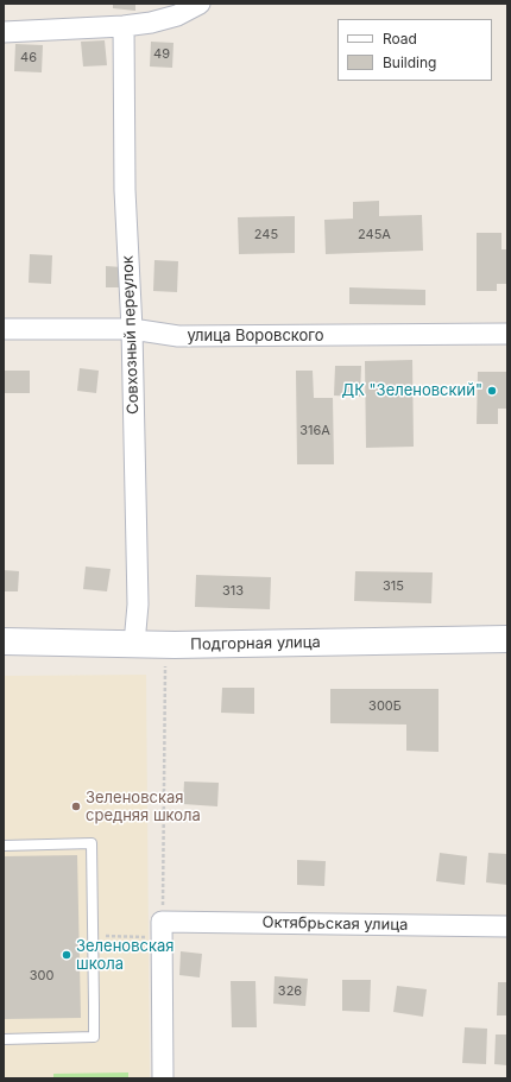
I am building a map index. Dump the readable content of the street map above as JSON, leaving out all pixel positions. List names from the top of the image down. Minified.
{"streets":{"street":["Совхозный переулок","улица Воровского","Подгорная улица","Октябрьская улица"]},"crossings":[["Совхозный переулок","улица Воровского"],["Совхозный переулок","Подгорная улица"]],"places":["ДК \"Зеленовский\"","Зеленовская средняя школа","Зеленовская школа"],"house_numbers":["49","46","245","245А","316А","315","313","300Б","300","326"],"legend":["Road","Building"]}
